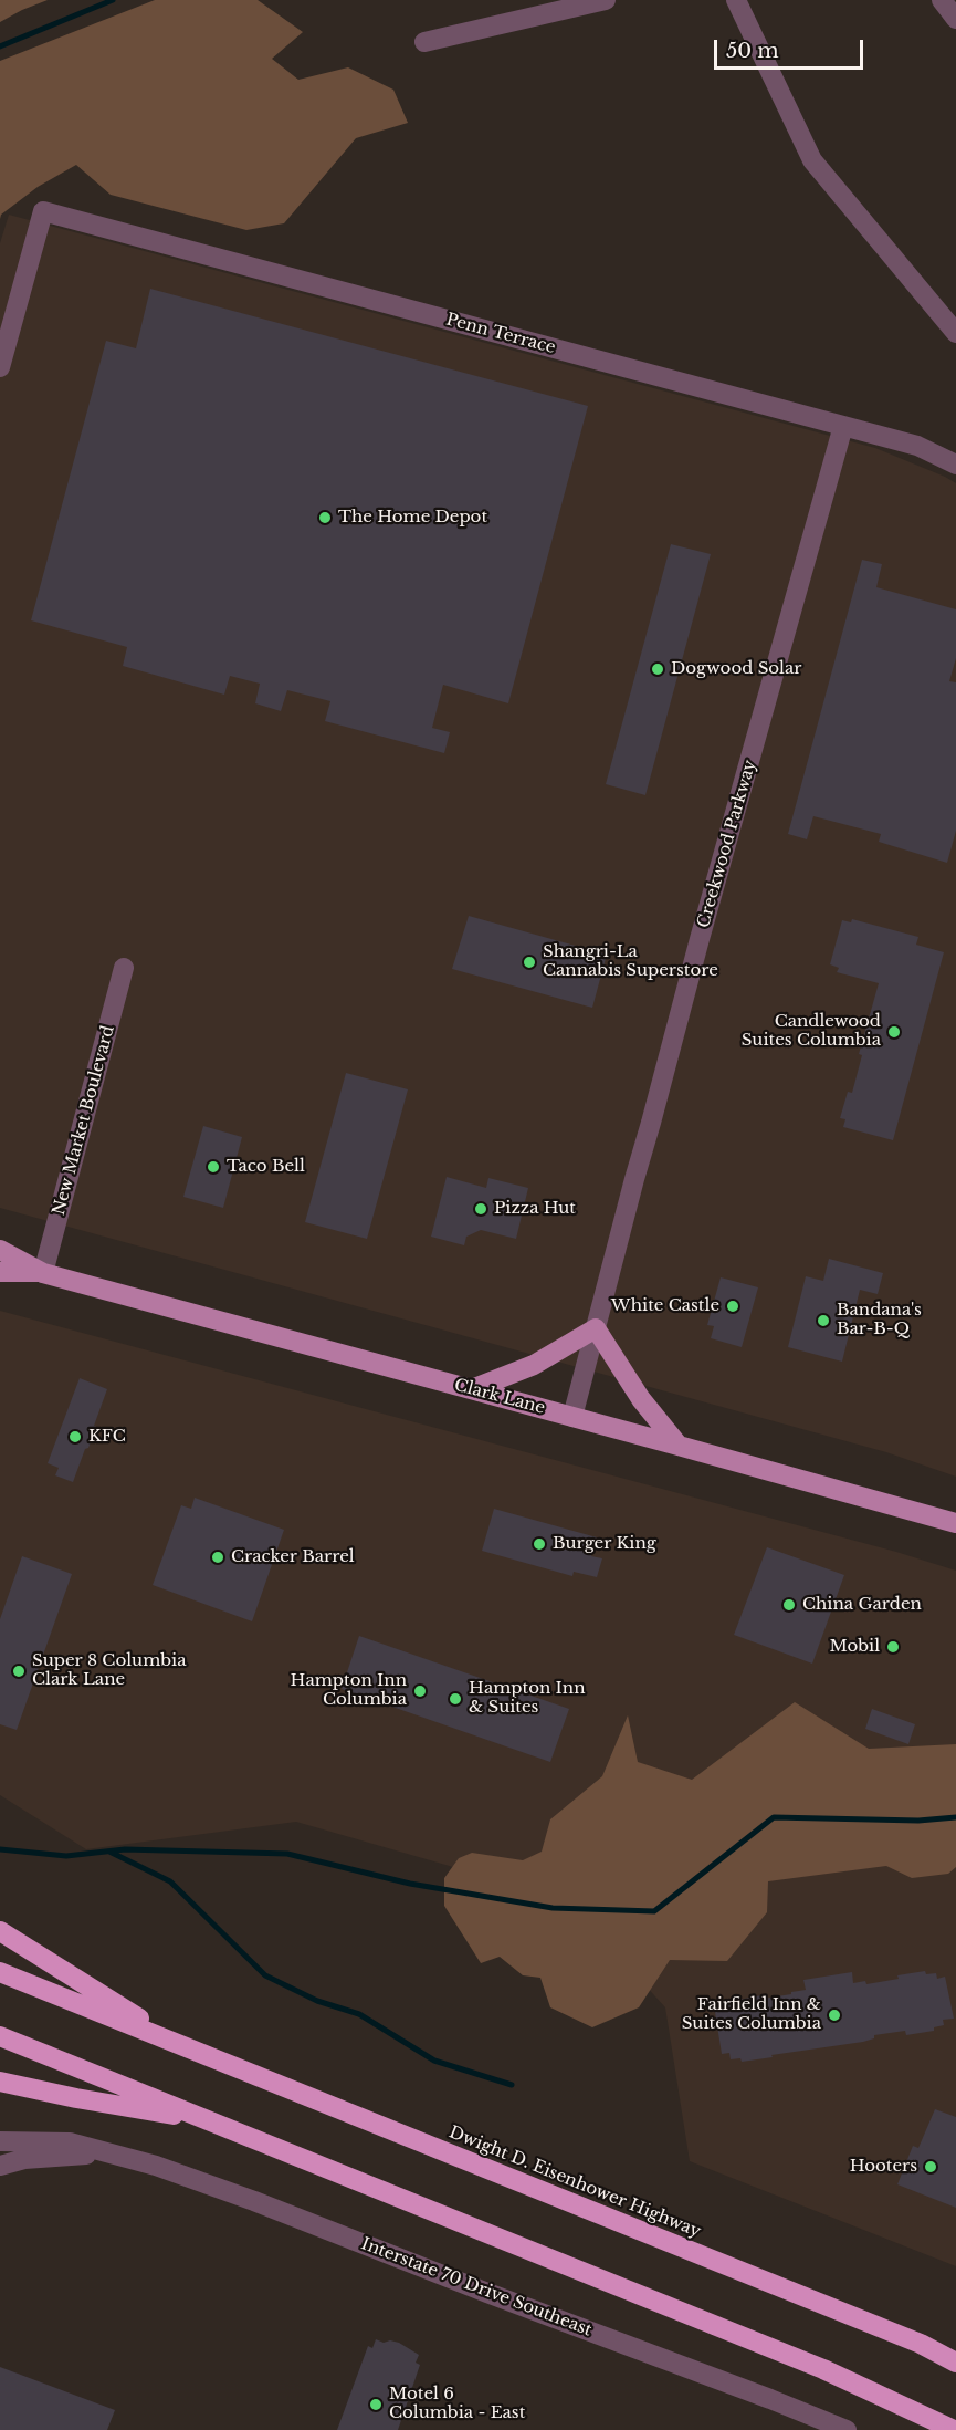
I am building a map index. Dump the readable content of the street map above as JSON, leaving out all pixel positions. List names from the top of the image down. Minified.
{"streets":{"highway":["Dwight D. Eisenhower Highway"],"main road":["Clark Lane"],"street":["Penn Terrace","Creekwood Parkway","New Market Boulevard","Interstate 70 Drive Southeast"]},"crossings":[["Penn Terrace","Creekwood Parkway"],["Creekwood Parkway","Clark Lane"],["New Market Boulevard","Clark Lane"]],"places":["The Home Depot","Dogwood Solar","Shangri-La Cannabis Superstore","Candlewood Suites Columbia","Taco Bell","Pizza Hut","White Castle","Bandana's Bar-B-Q","KFC","Burger King","Cracker Barrel","China Garden","Mobil","Super 8 Columbia Clark Lane","Hampton Inn Columbia","Hampton Inn & Suites","Fairfield Inn & Suites Columbia","Hooters","Motel 6 Columbia - East"],"scale_bar":"50 m"}
